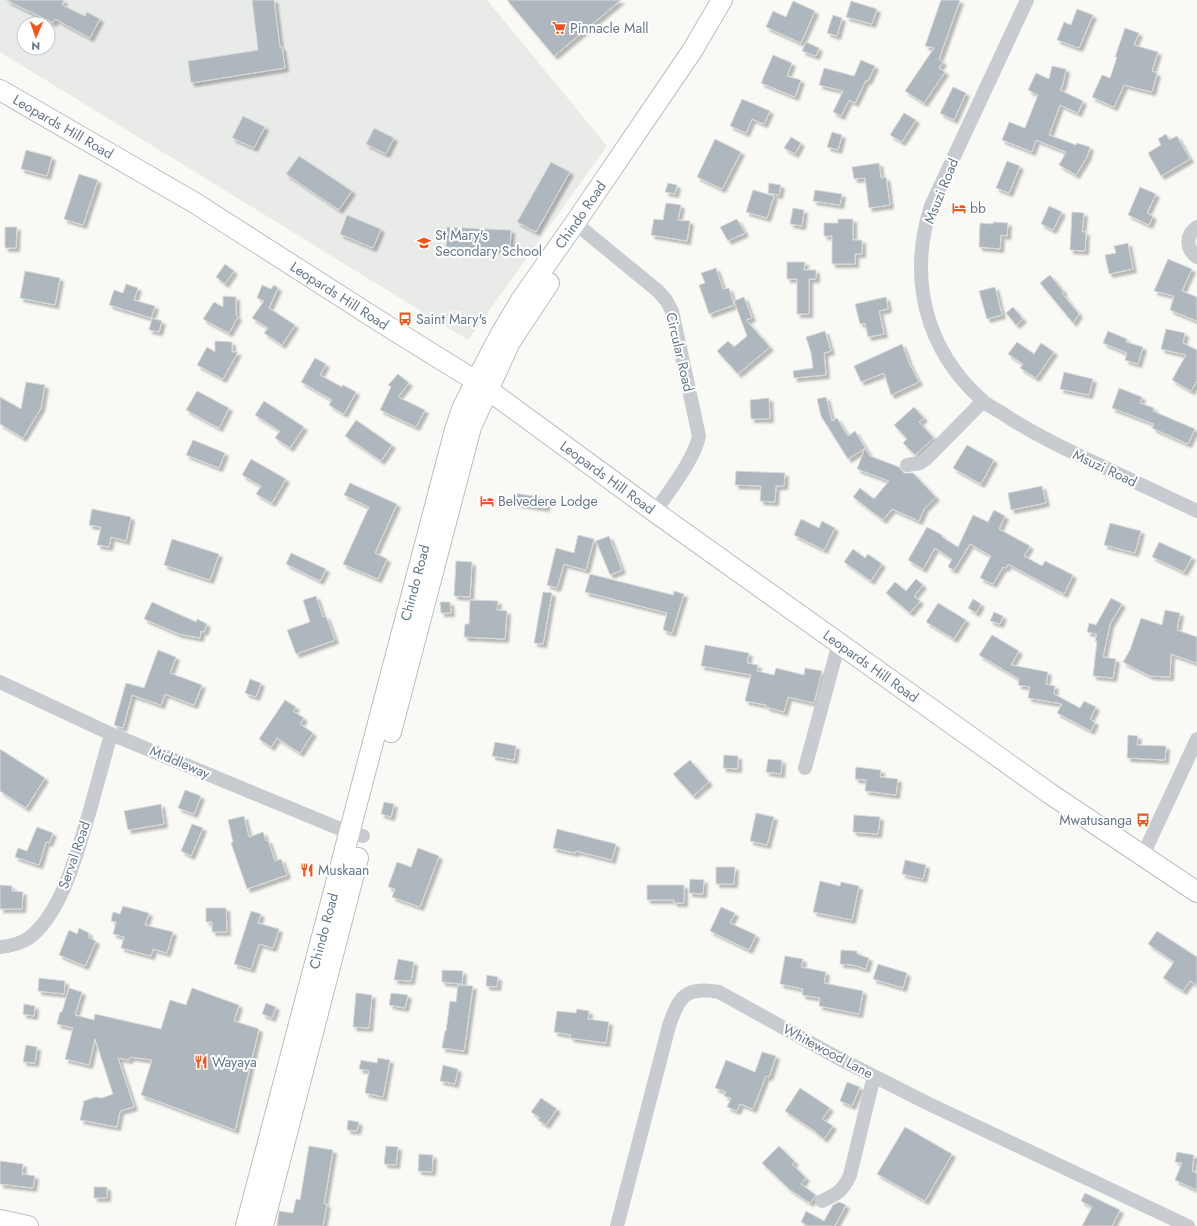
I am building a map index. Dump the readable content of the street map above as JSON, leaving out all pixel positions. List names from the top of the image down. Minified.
{"streets":{"main road":["Leopards Hill Road","Chindo Road"],"street":["Msuzi Road","Circular Road","Middleway","Serval Road","Whitewood Lane"]},"crossings":[["Leopards Hill Road","Chindo Road"],["Leopards Hill Road","Circular Road"],["Chindo Road","Circular Road"],["Chindo Road","Middleway"],["Middleway","Serval Road"]],"places":{"supermarket":["Pinnacle Mall"],"hotel":["bb","Belvedere Lodge"],"school or university":["St Mary's Secondary School"],"bus stop":["Saint Mary's","Mwatusanga"],"restaurant":["Muskaan","Wayaya"]},"north":"bottom"}
